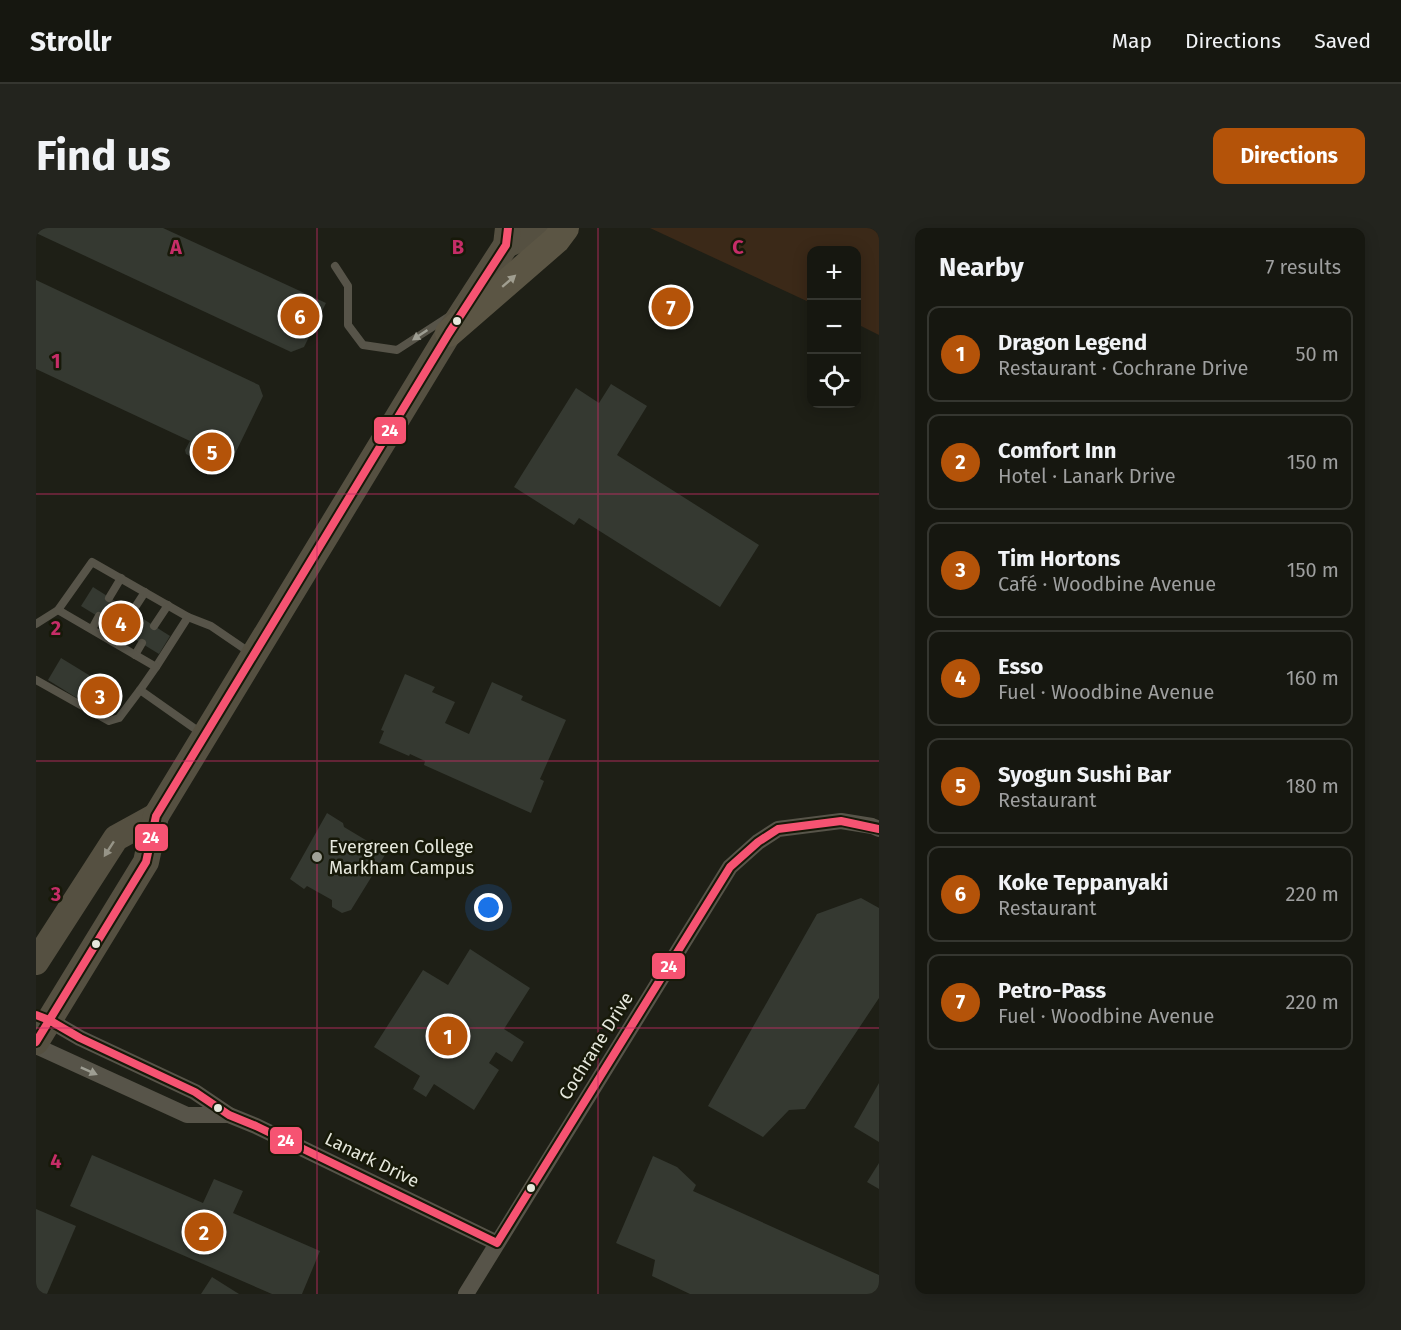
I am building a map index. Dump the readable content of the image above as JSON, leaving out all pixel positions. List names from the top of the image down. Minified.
{"streets":{"street":["Cochrane Drive","Lanark Drive"]},"crossings":[["Cochrane Drive","Lanark Drive"]],"places":["Evergreen College Markham Campus"],"lines":["transit line 24"],"page":{"header":"Strollr","nav":["Map","Directions","Saved"],"buttons":"Directions","title":"Find us","heading":["Nearby","7 results"],"map_buttons":["+","−"],"pins":["7","6","5","4","3","1","2"],"list":[{"mark":"1","name":"Dragon Legend","note":"Restaurant · Cochrane Drive","value":"50 m"},{"mark":"2","name":"Comfort Inn","note":"Hotel · Lanark Drive","value":"150 m"},{"mark":"3","name":"Tim Hortons","note":"Café · Woodbine Avenue","value":"150 m"},{"mark":"4","name":"Esso","note":"Fuel · Woodbine Avenue","value":"160 m"},{"mark":"5","name":"Syogun Sushi Bar","note":"Restaurant","value":"180 m"},{"mark":"6","name":"Koke Teppanyaki","note":"Restaurant","value":"220 m"},{"mark":"7","name":"Petro-Pass","note":"Fuel · Woodbine Avenue","value":"220 m"}]},"grid":{"columns":["A","B","C"],"rows":["1","2","3","4"]}}
